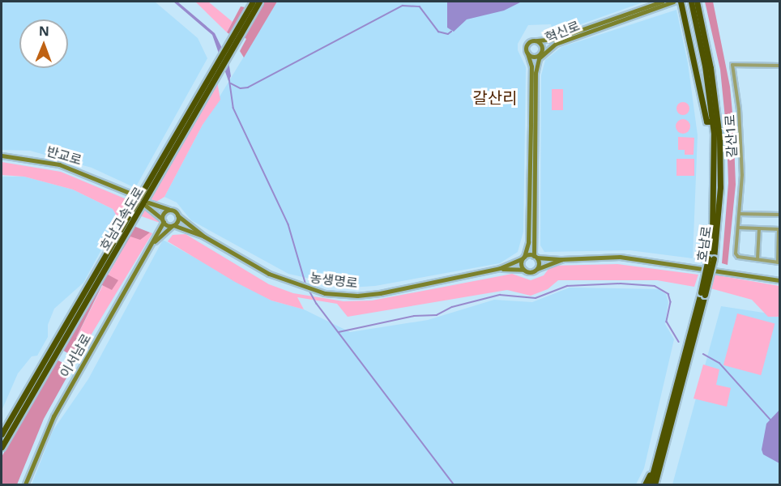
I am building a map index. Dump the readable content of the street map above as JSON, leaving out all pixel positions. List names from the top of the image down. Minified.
{"streets":{"highway":["호남고속도로","호남로"],"main road":["혁신로","반교로","농생명로","이서남로"],"street":["갈산1로"]},"crossings":[["혁신로","농생명로"],["농생명로","이서남로"]],"districts":["갈산리"],"north":"top"}
